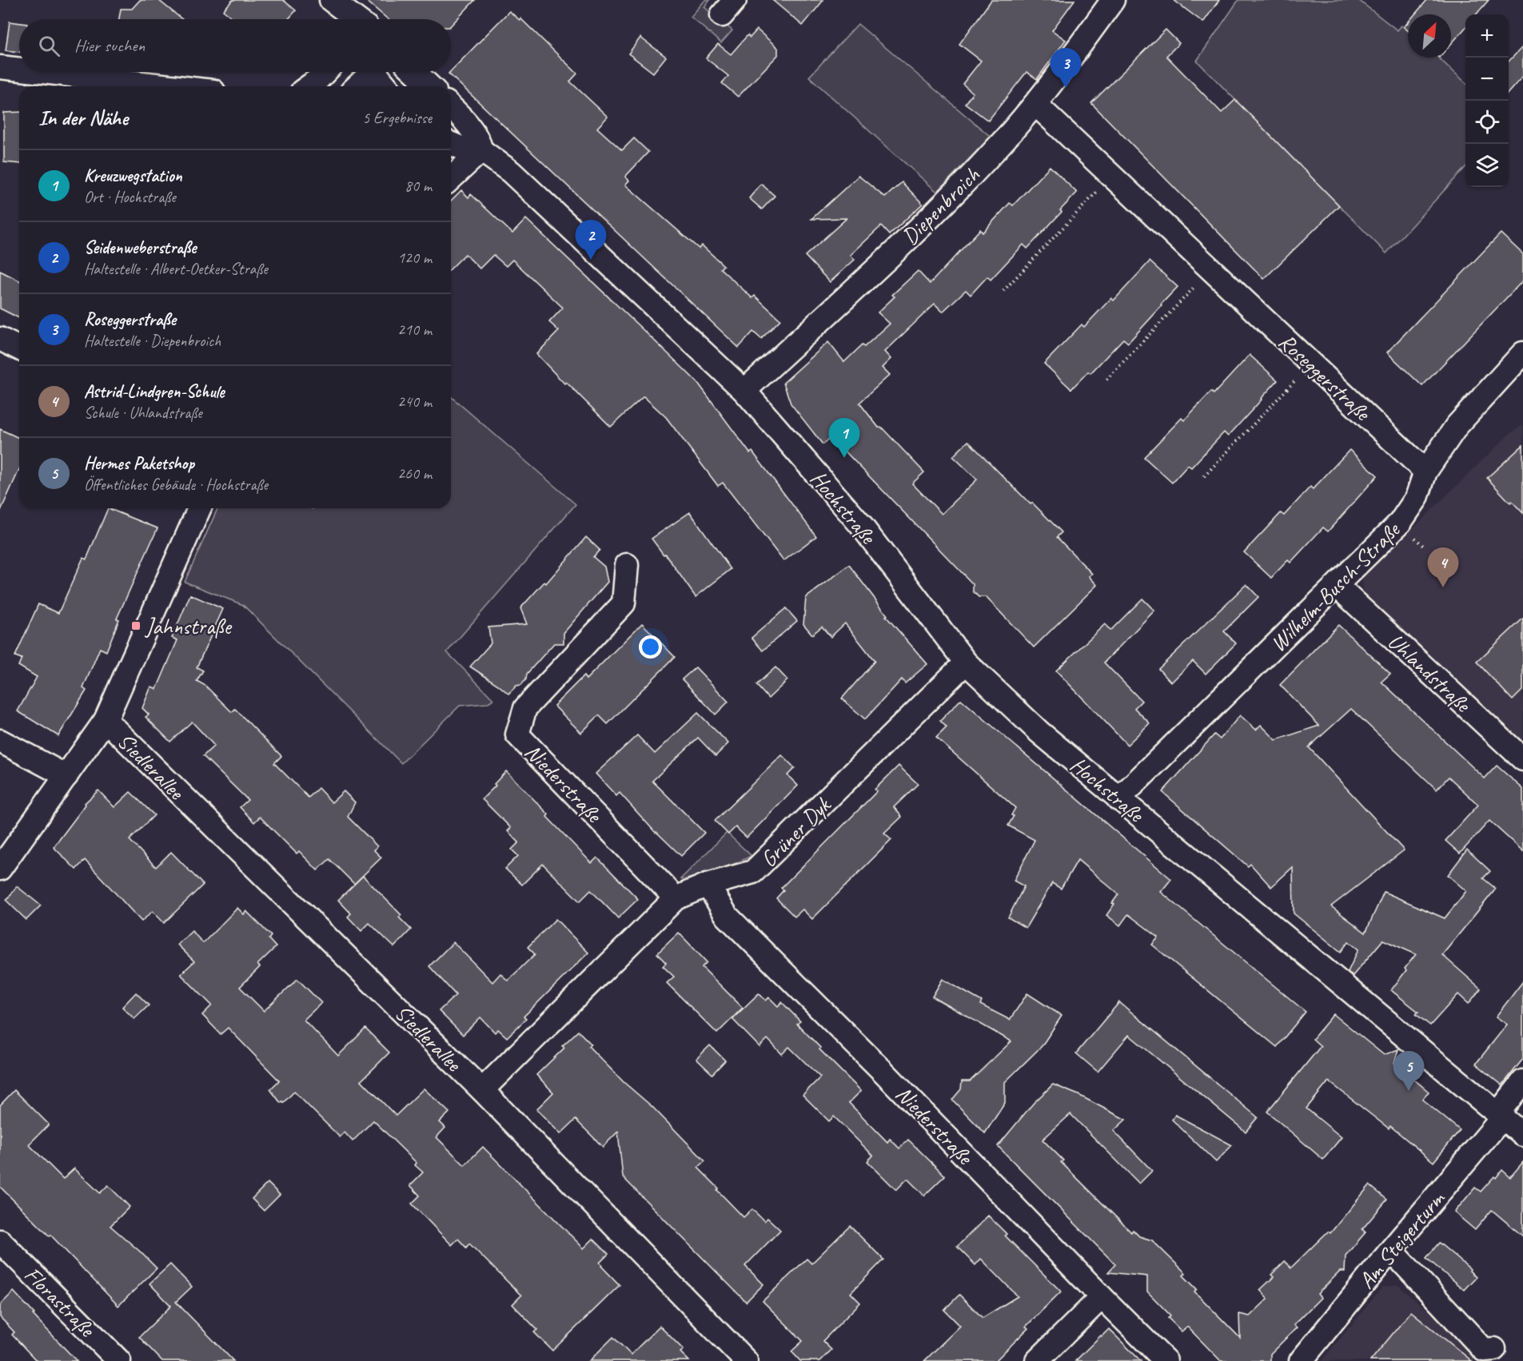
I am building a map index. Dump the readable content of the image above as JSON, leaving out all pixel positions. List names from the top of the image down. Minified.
{"streets":{"street":["Diepenbroich","Roseggerstraße","Hochstraße","Wilhelm-Busch-Straße","Uhlandstraße","Siedlerallee","Niederstraße","Grüner Dyk","Am Steigerturm","Florastraße"]},"crossings":[["Diepenbroich","Roseggerstraße"],["Diepenbroich","Hochstraße"],["Roseggerstraße","Wilhelm-Busch-Straße"],["Hochstraße","Wilhelm-Busch-Straße"],["Hochstraße","Grüner Dyk"],["Hochstraße","Am Steigerturm"],["Wilhelm-Busch-Straße","Uhlandstraße"],["Siedlerallee","Grüner Dyk"],["Niederstraße","Grüner Dyk"]],"places":{"transit":["Jahnstraße"]},"north":"top right","page":{"map_buttons":["+","−"],"search":"Hier suchen","pins":["3","2","1","4","5"],"heading":["In der Nähe","5 Ergebnisse"],"list":[{"mark":"1","name":"Kreuzwegstation","note":"Ort · Hochstraße","value":"80 m"},{"mark":"2","name":"Seidenweberstraße","note":"Haltestelle · Albert-Oetker-Straße","value":"120 m"},{"mark":"3","name":"Roseggerstraße","note":"Haltestelle · Diepenbroich","value":"210 m"},{"mark":"4","name":"Astrid-Lindgren-Schule","note":"Schule · Uhlandstraße","value":"240 m"},{"mark":"5","name":"Hermes Paketshop","note":"Öffentliches Gebäude · Hochstraße","value":"260 m"}]}}
